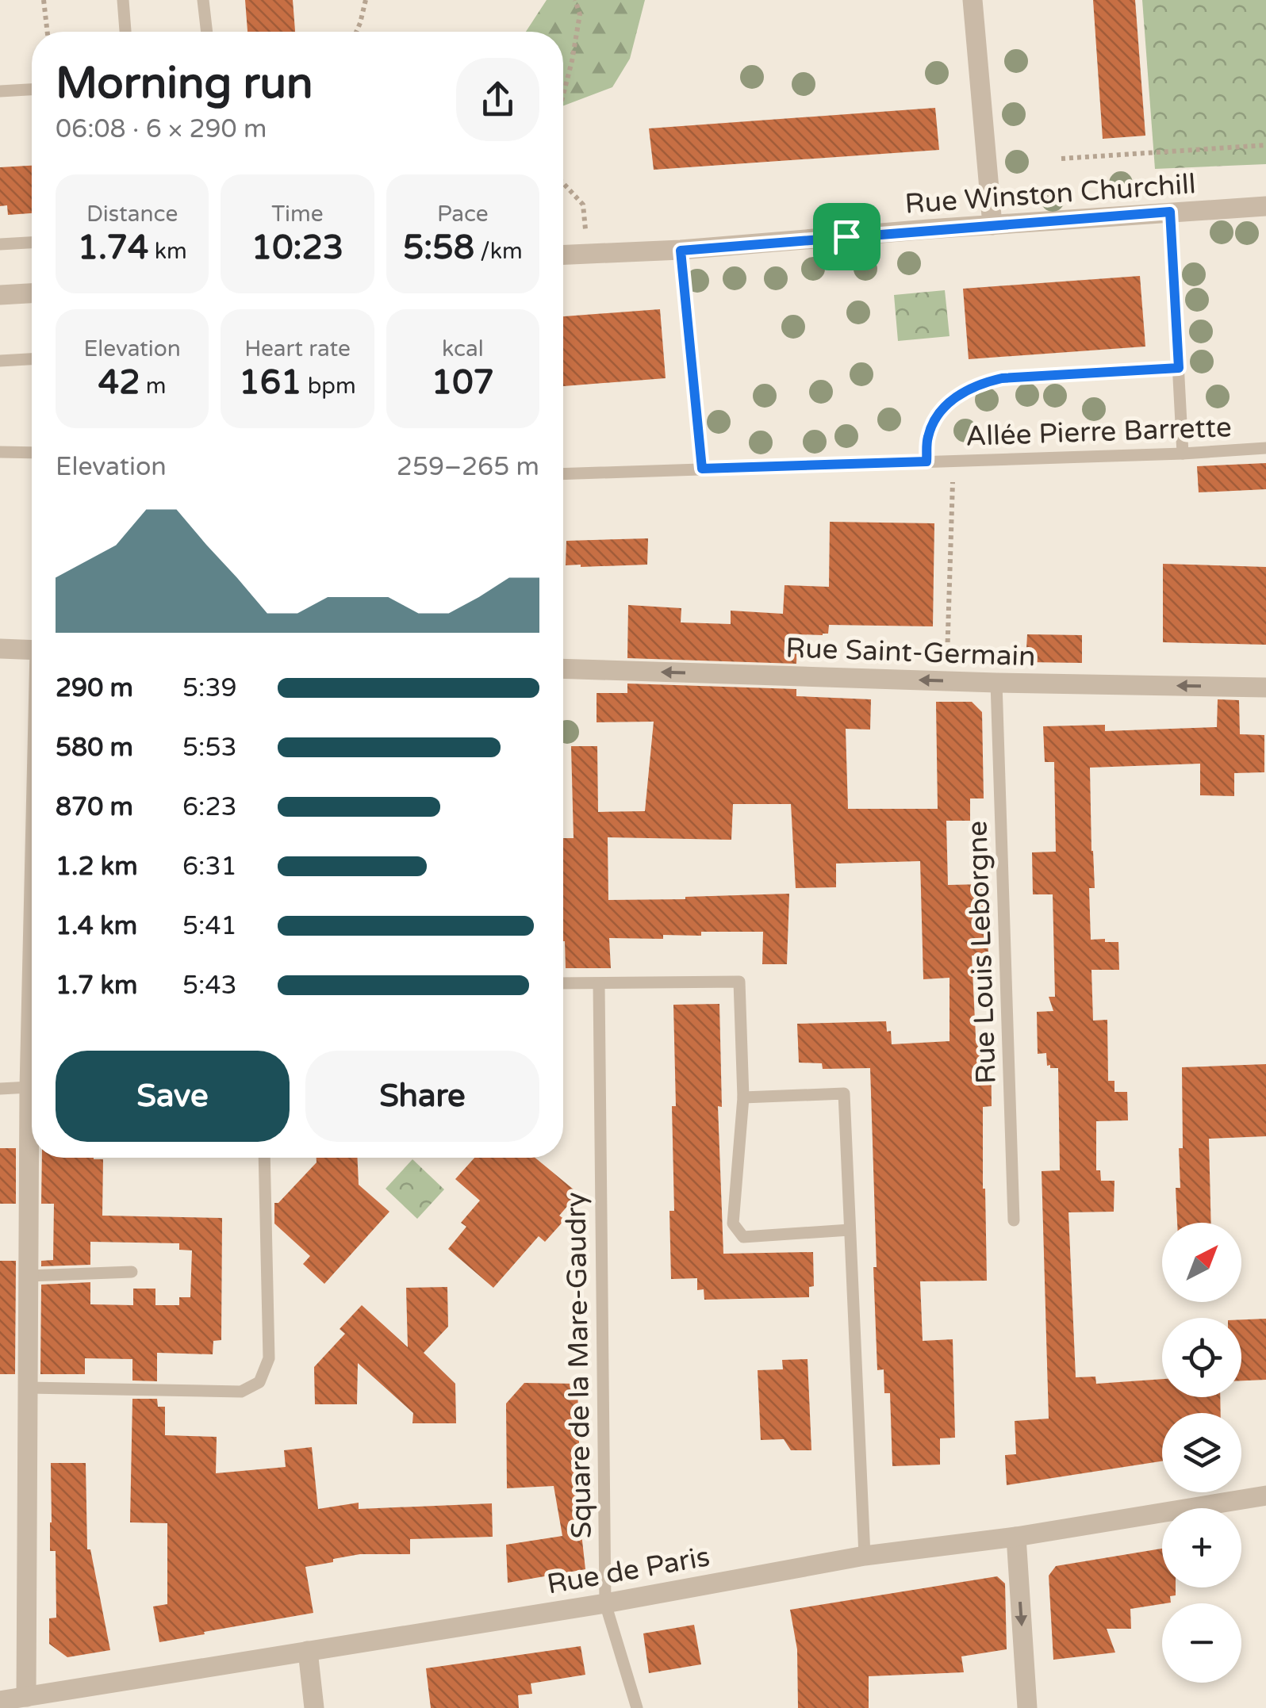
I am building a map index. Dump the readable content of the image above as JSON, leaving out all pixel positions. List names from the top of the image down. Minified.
{"streets":{"street":["Rue Winston Churchill","Rue Saint-Germain","Rue de Paris"],"lane":["Allée Pierre Barrette","Rue Louis Leborgne","Square de la Mare-Gaudry"]},"crossings":[["Rue Saint-Germain","Rue Louis Leborgne"],["Square de la Mare-Gaudry","Rue de Paris"]],"one_way":["Rue Saint-Germain"],"north":"top right","page":{"heading":["Morning run","06:08 · 6 × 290 m"],"stats":[["Distance","1.74 km"],["Time","10:23"],["Pace","5:58 /km"],["Elevation","42 m"],["Heart rate","161 bpm"],["kcal","107"]],"chart":["Elevation","259–265 m"],"list":[{"name":"290 m","note":"5:39"},{"name":"580 m","note":"5:53"},{"name":"870 m","note":"6:23"},{"name":"1.2 km","note":"6:31"},{"name":"1.4 km","note":"5:41"},{"name":"1.7 km","note":"5:43"}],"buttons":["Save","Share"],"map_buttons":["+","−"]}}
